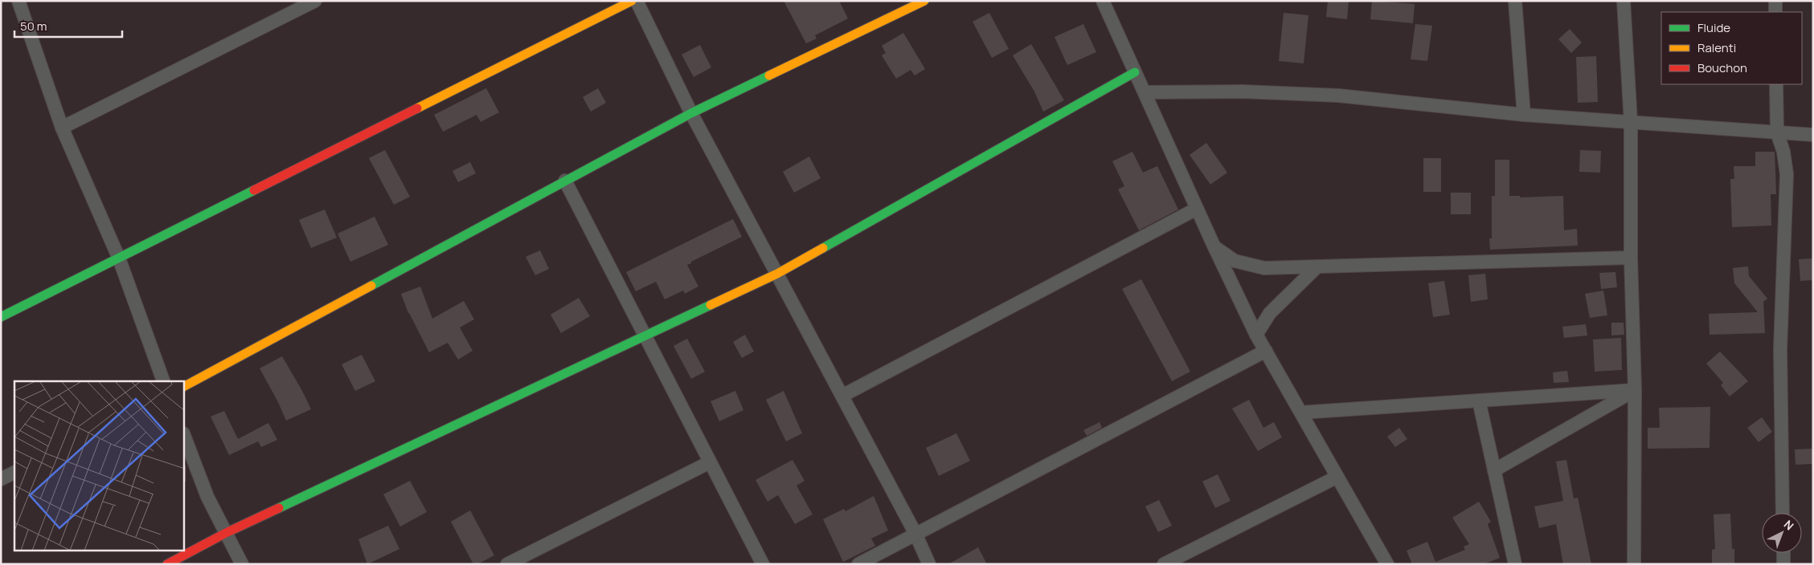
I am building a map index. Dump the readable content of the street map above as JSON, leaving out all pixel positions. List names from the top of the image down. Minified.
{"legend":["Fluide","Ralenti","Bouchon"],"scale_bar":"50 m","north":"top right"}
